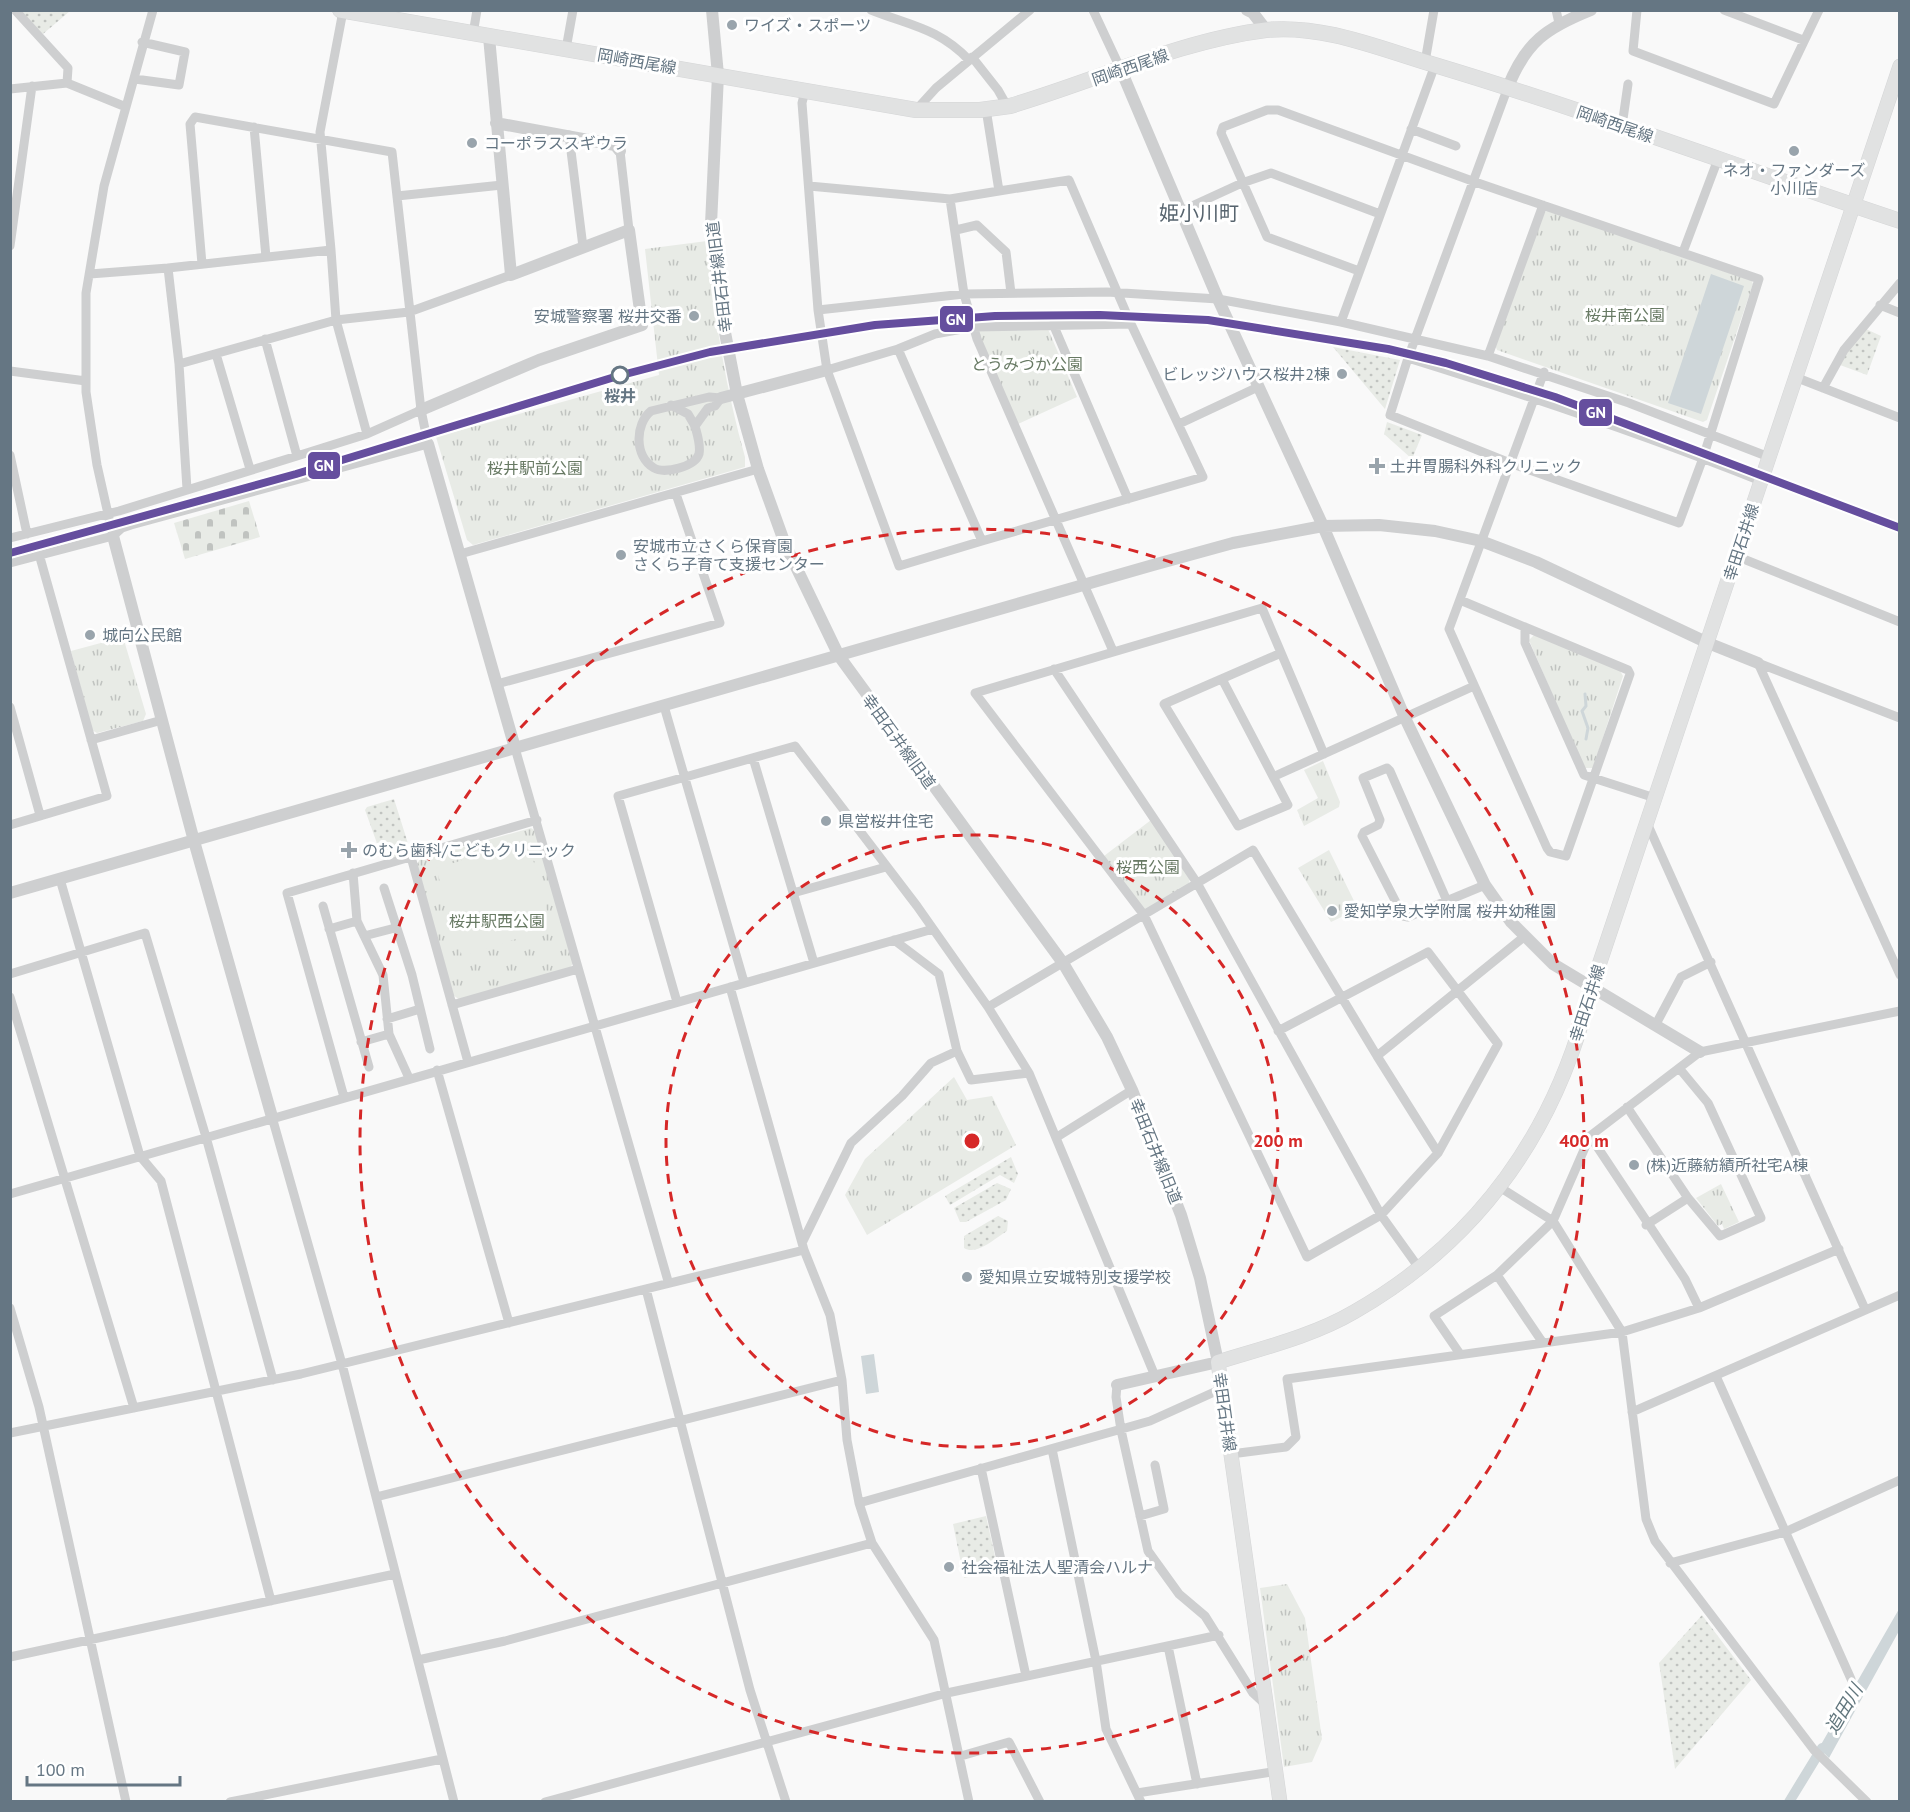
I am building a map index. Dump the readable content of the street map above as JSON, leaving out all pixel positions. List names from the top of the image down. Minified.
{"streets":{"main road":["岡崎西尾線","幸田石井線"],"street":["幸田石井線旧道"]},"crossings":[["岡崎西尾線","幸田石井線旧道"],["岡崎西尾線","幸田石井線"],["幸田石井線旧道","幸田石井線"]],"districts":["姫小川町"],"water":["追田川"],"parks":["桜井南公園","とうみづか公園","桜井駅前公園","桜西公園","桜井駅西公園"],"places":{"other":["ワイズ・スポーツ","コーポラススギウラ","ネオ・ファンダーズ 小川店","安城警察署 桜井交番","ビレッジハウス桜井2棟","桜井","安城市立さくら保育園 さくら子育て支援センター","城向公民館","県営桜井住宅","愛知学泉大学附属 桜井幼稚園","(株)近藤紡績所社宅A棟","愛知県立安城特別支援学校","社会福祉法人聖清会ハルナ"],"health":["土井胃腸科外科クリニック","のむら歯科/こどもクリニック"]},"lines":["transit line GN"],"scale_bar":"100 m","rings":["200 m","400 m"]}
